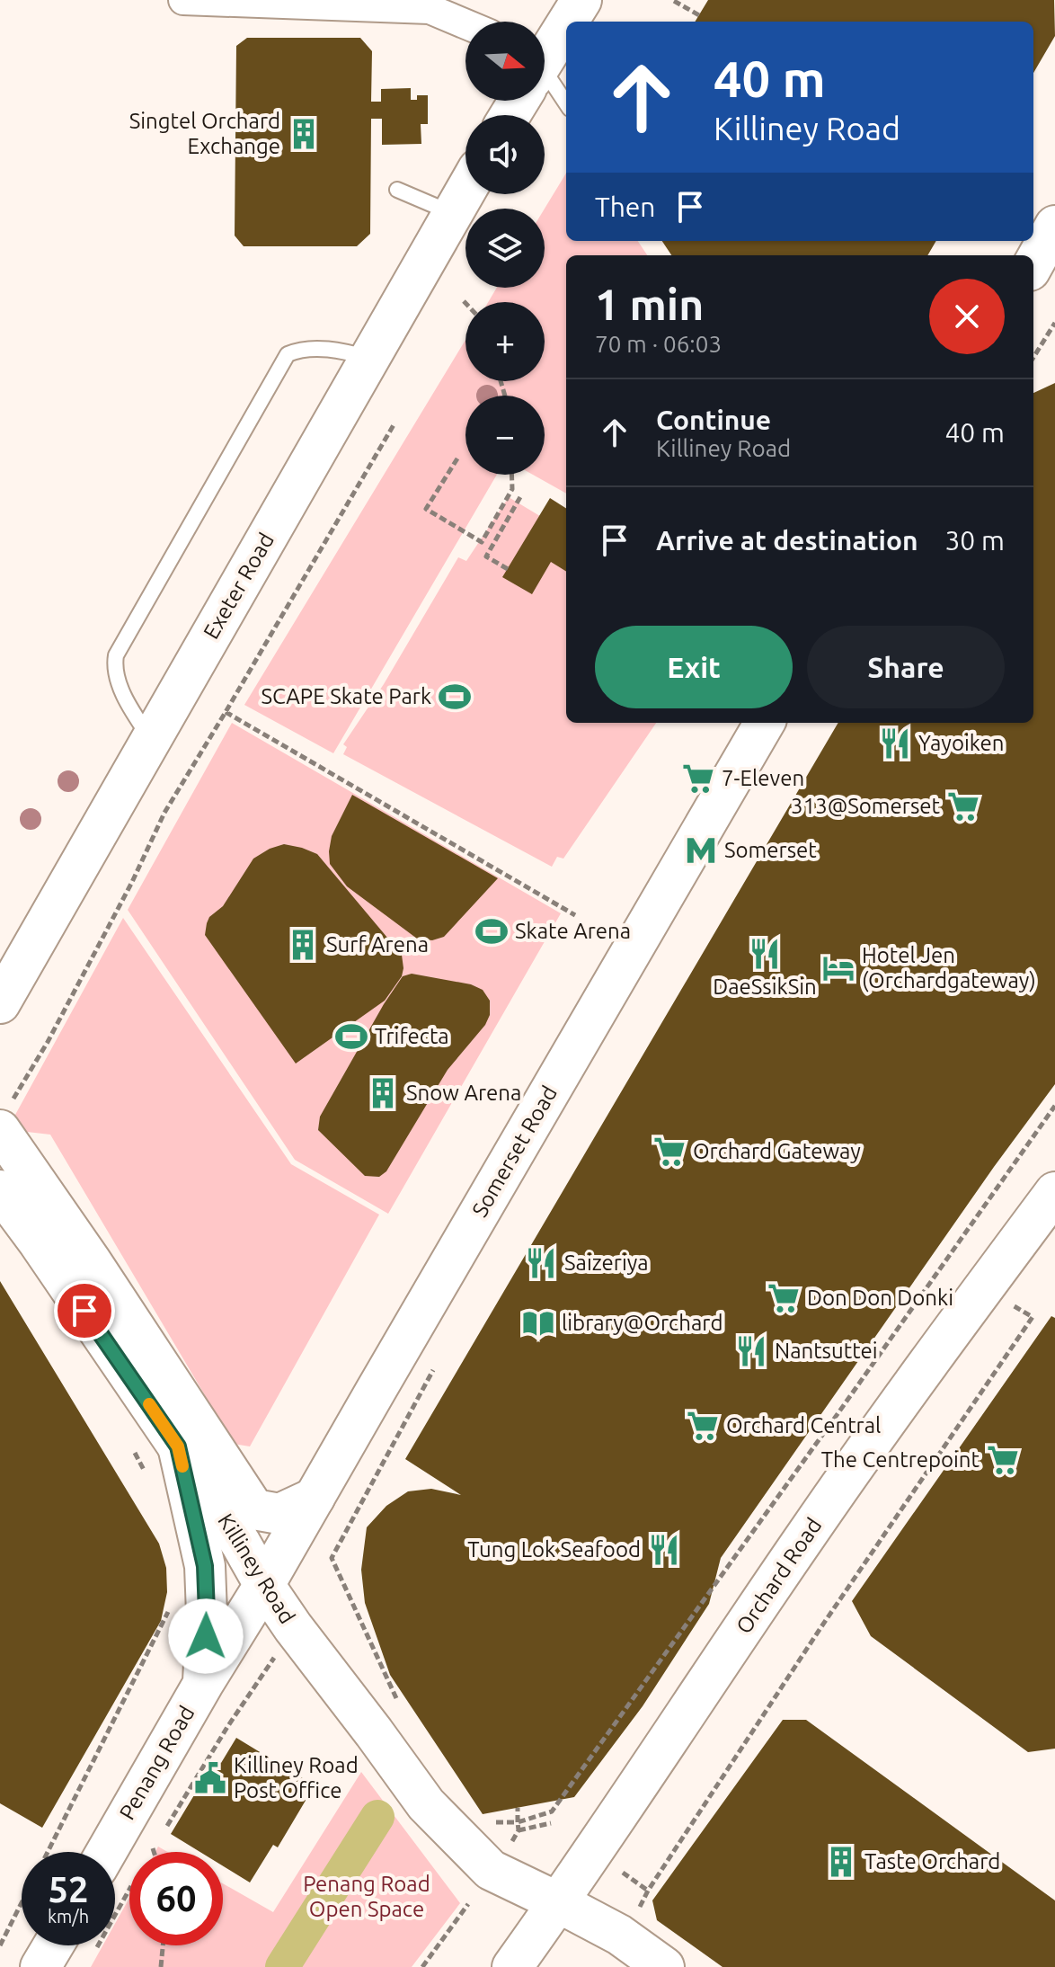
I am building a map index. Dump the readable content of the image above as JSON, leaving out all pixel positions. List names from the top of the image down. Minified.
{"streets":{"main road":["Exeter Road","Somerset Road","Killiney Road","Orchard Road","Penang Road"]},"crossings":[["Somerset Road","Killiney Road"],["Somerset Road","Penang Road"],["Killiney Road","Orchard Road"],["Killiney Road","Penang Road"]],"parks":["Penang Road Open Space"],"places":{"building":["Singtel Orchard Exchange","Surf Arena","Snow Arena","Taste Orchard"],"sports":["SCAPE Skate Park","Skate Arena","Trifecta"],"restaurant":["Yayoiken","DaeSsikSin","Saizeriya","Nantsuttei","Tung Lok Seafood"],"supermarket":["7-Eleven","313@Somerset","Orchard Gateway","Don Don Donki","Orchard Central","The Centrepoint"],"metro station":["Somerset"],"hotel":["Hotel Jen (Orchardgateway)"],"library":["library@Orchard"],"public building":["Killiney Road Post Office"]},"north":"right","page":{"map_buttons":["+","−"],"turn":["40 m","Killiney Road"],"then":"Then","heading":["1 min","70 m · 06:03"],"list":[{"name":"Continue","note":"Killiney Road","value":"40 m"},{"name":"Arrive at destination","value":"30 m"}],"buttons":["Exit","Share"],"speed":"52 km/h","limit":"60"}}
